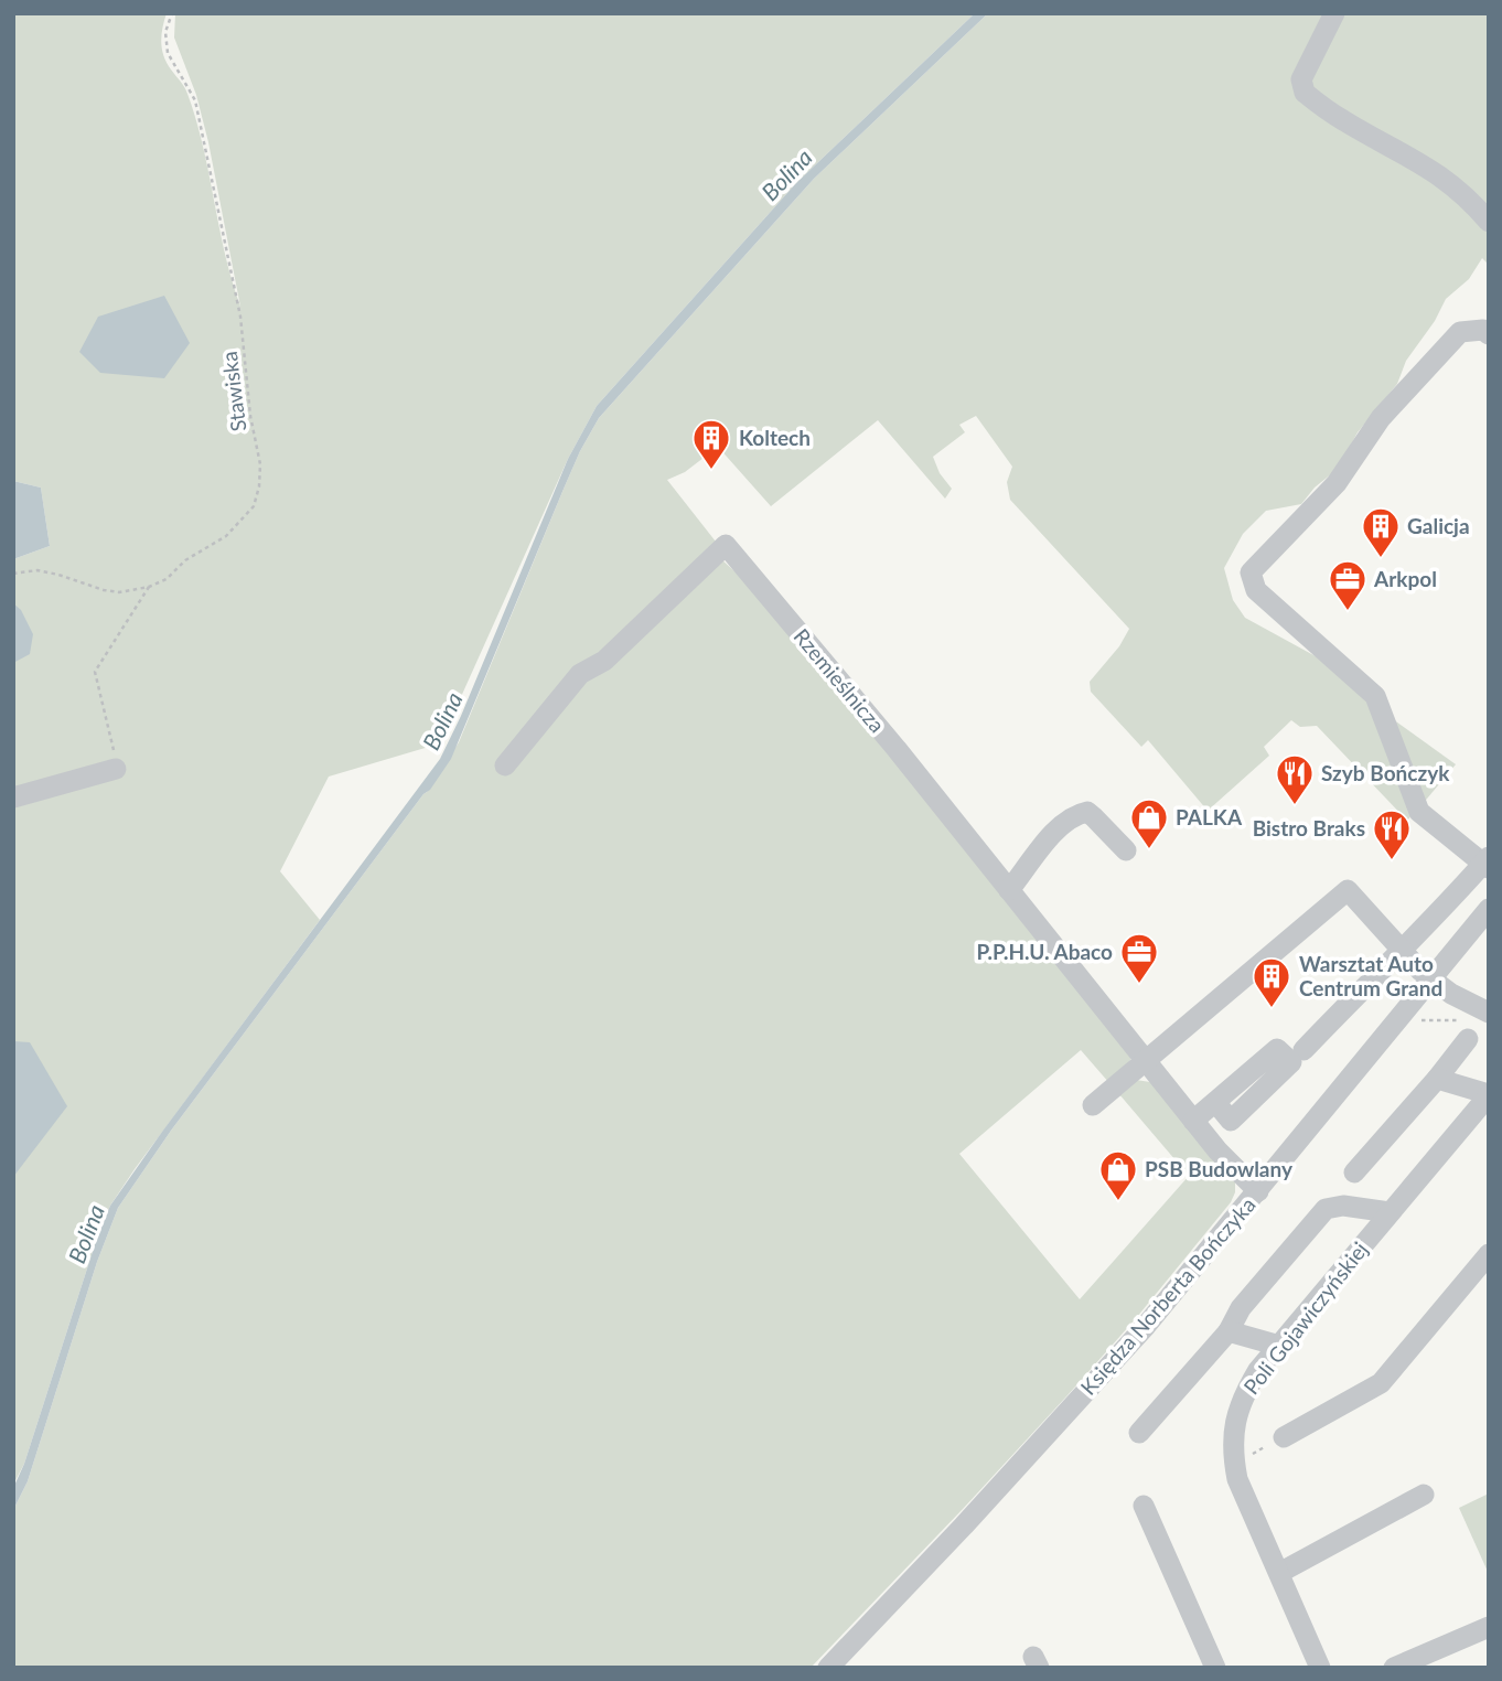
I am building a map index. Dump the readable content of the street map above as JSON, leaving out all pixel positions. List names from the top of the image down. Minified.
{"streets":{"street":["Rzemieślnicza","Księdza Norberta Bończyka","Poli Gojawiczyńskiej"],"path":["Stawiska"]},"crossings":[["Rzemieślnicza","Księdza Norberta Bończyka"]],"water":["Bolina"],"places":{"building":["Koltech","Galicja","Warsztat Auto Centrum Grand"],"office":["Arkpol","P.P.H.U. Abaco"],"restaurant":["Szyb Bończyk","Bistro Braks"],"shop":["PALKA","PSB Budowlany"]}}
